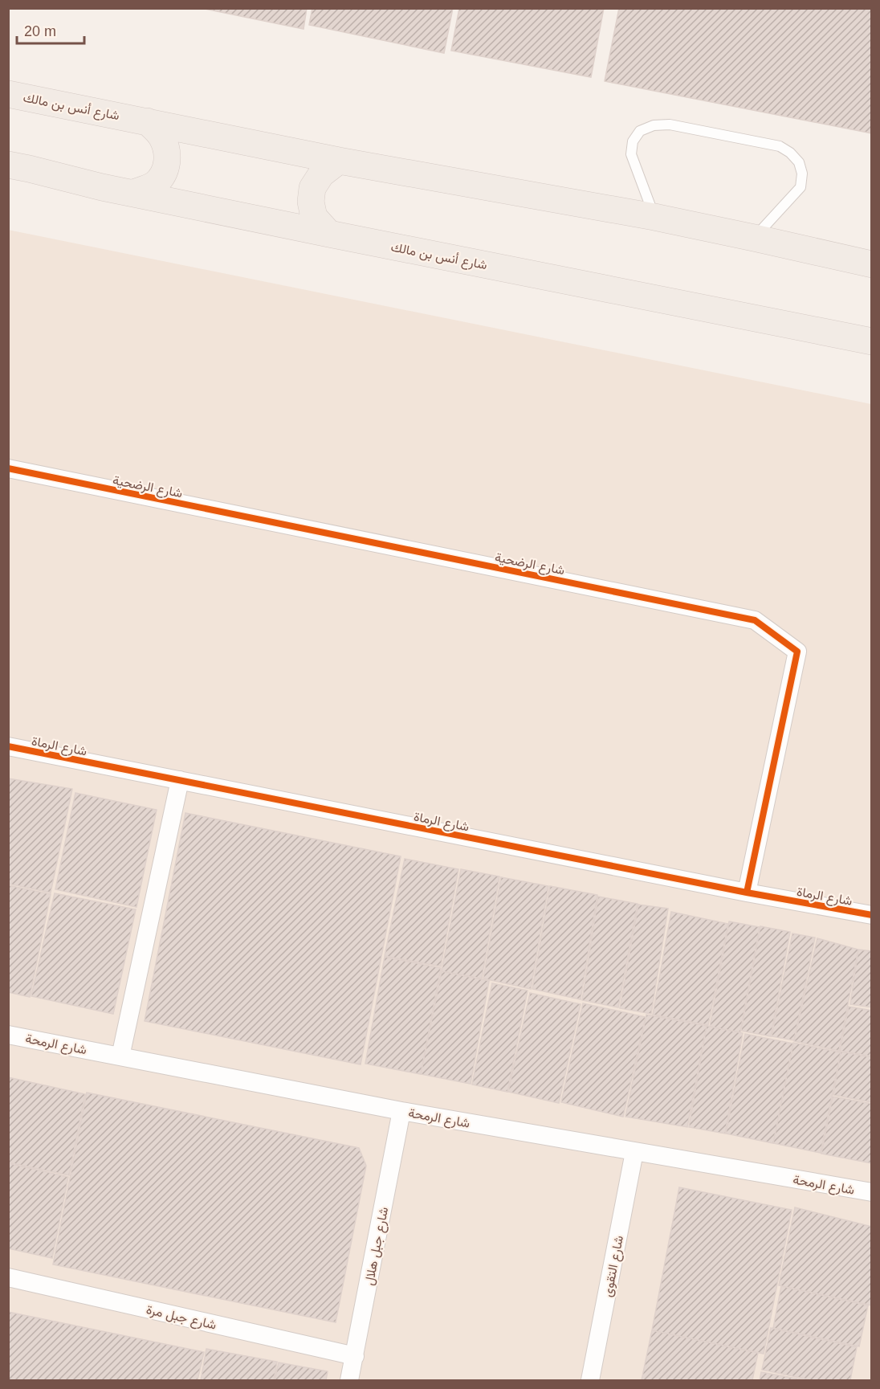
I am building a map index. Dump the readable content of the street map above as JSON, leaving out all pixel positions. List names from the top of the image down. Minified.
{"streets":{"main road":["شارع أنس بن مالك"],"street":["شارع الرضحية","شارع الرماة","شارع الرمحة","شارع جبل هلال","شارع التقوى","شارع جبل مرة"]},"crossings":[["شارع الرضحية","شارع الرماة"],["شارع الرمحة","شارع جبل هلال"],["شارع الرمحة","شارع التقوى"],["شارع جبل هلال","شارع جبل مرة"]],"scale_bar":"20 m"}
